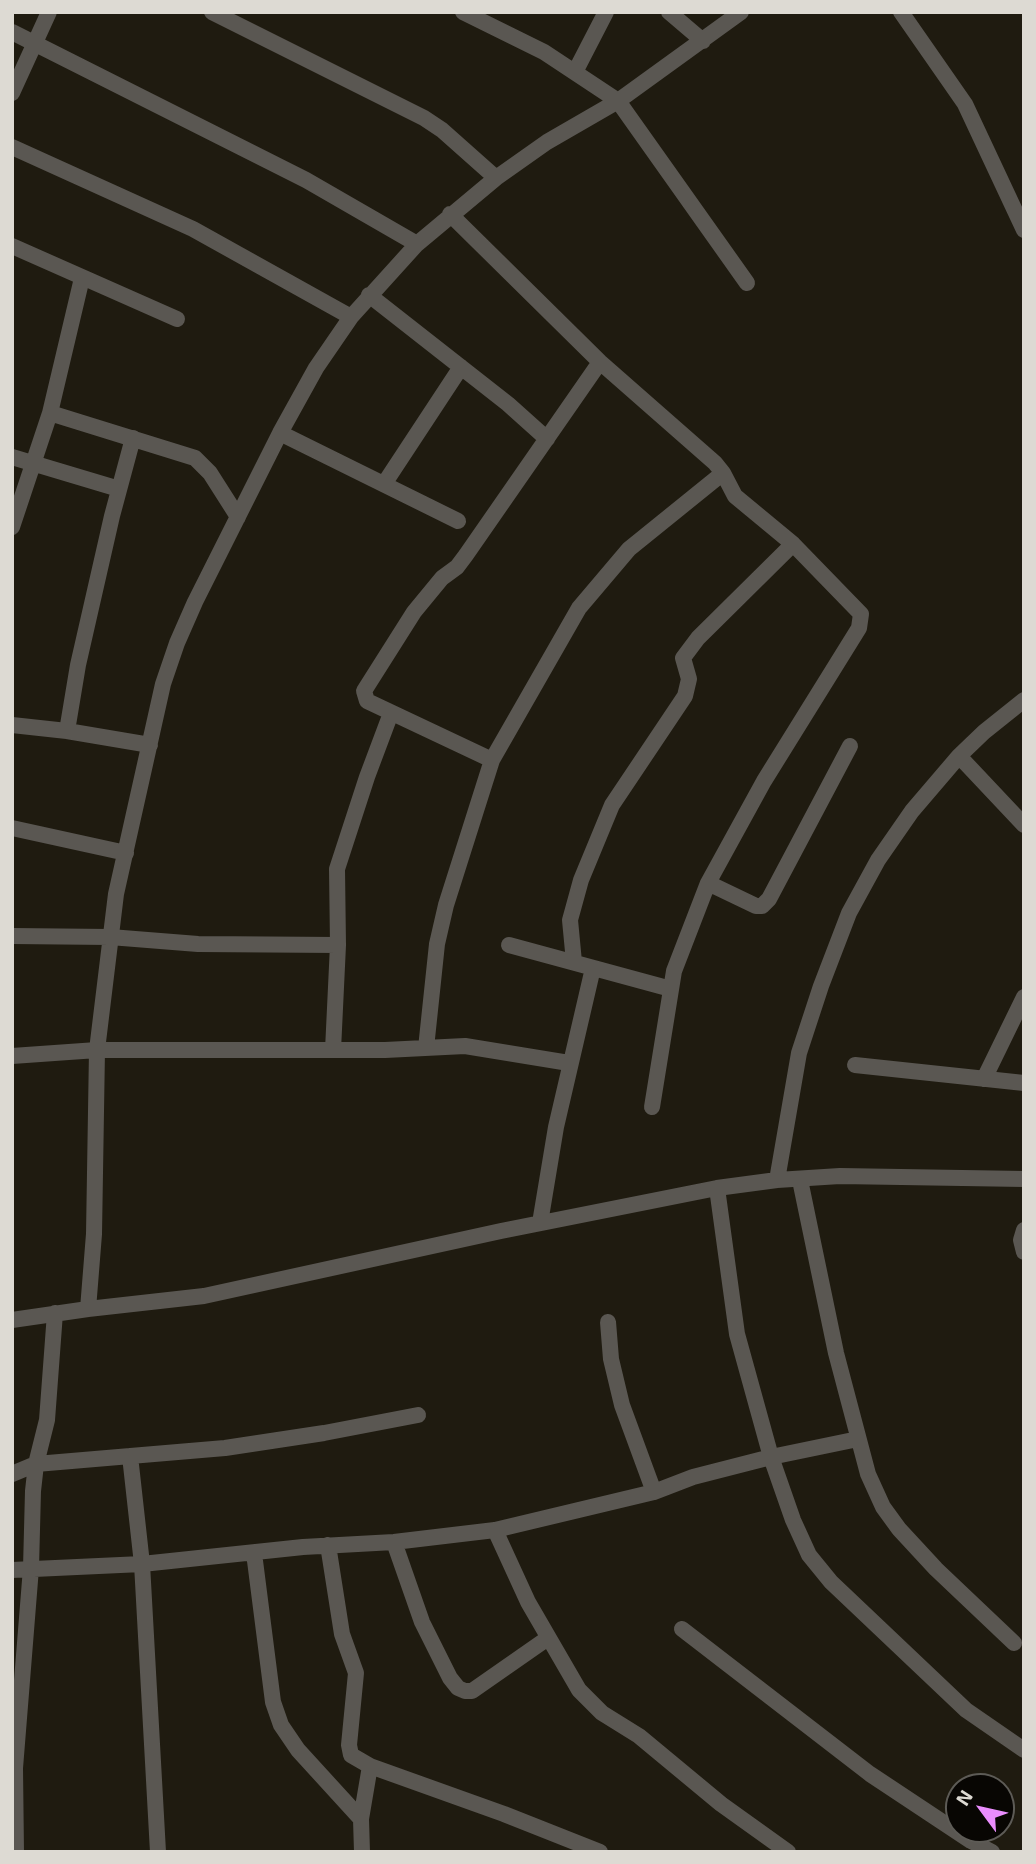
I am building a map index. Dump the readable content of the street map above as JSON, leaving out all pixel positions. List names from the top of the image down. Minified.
{"north":"top left"}
